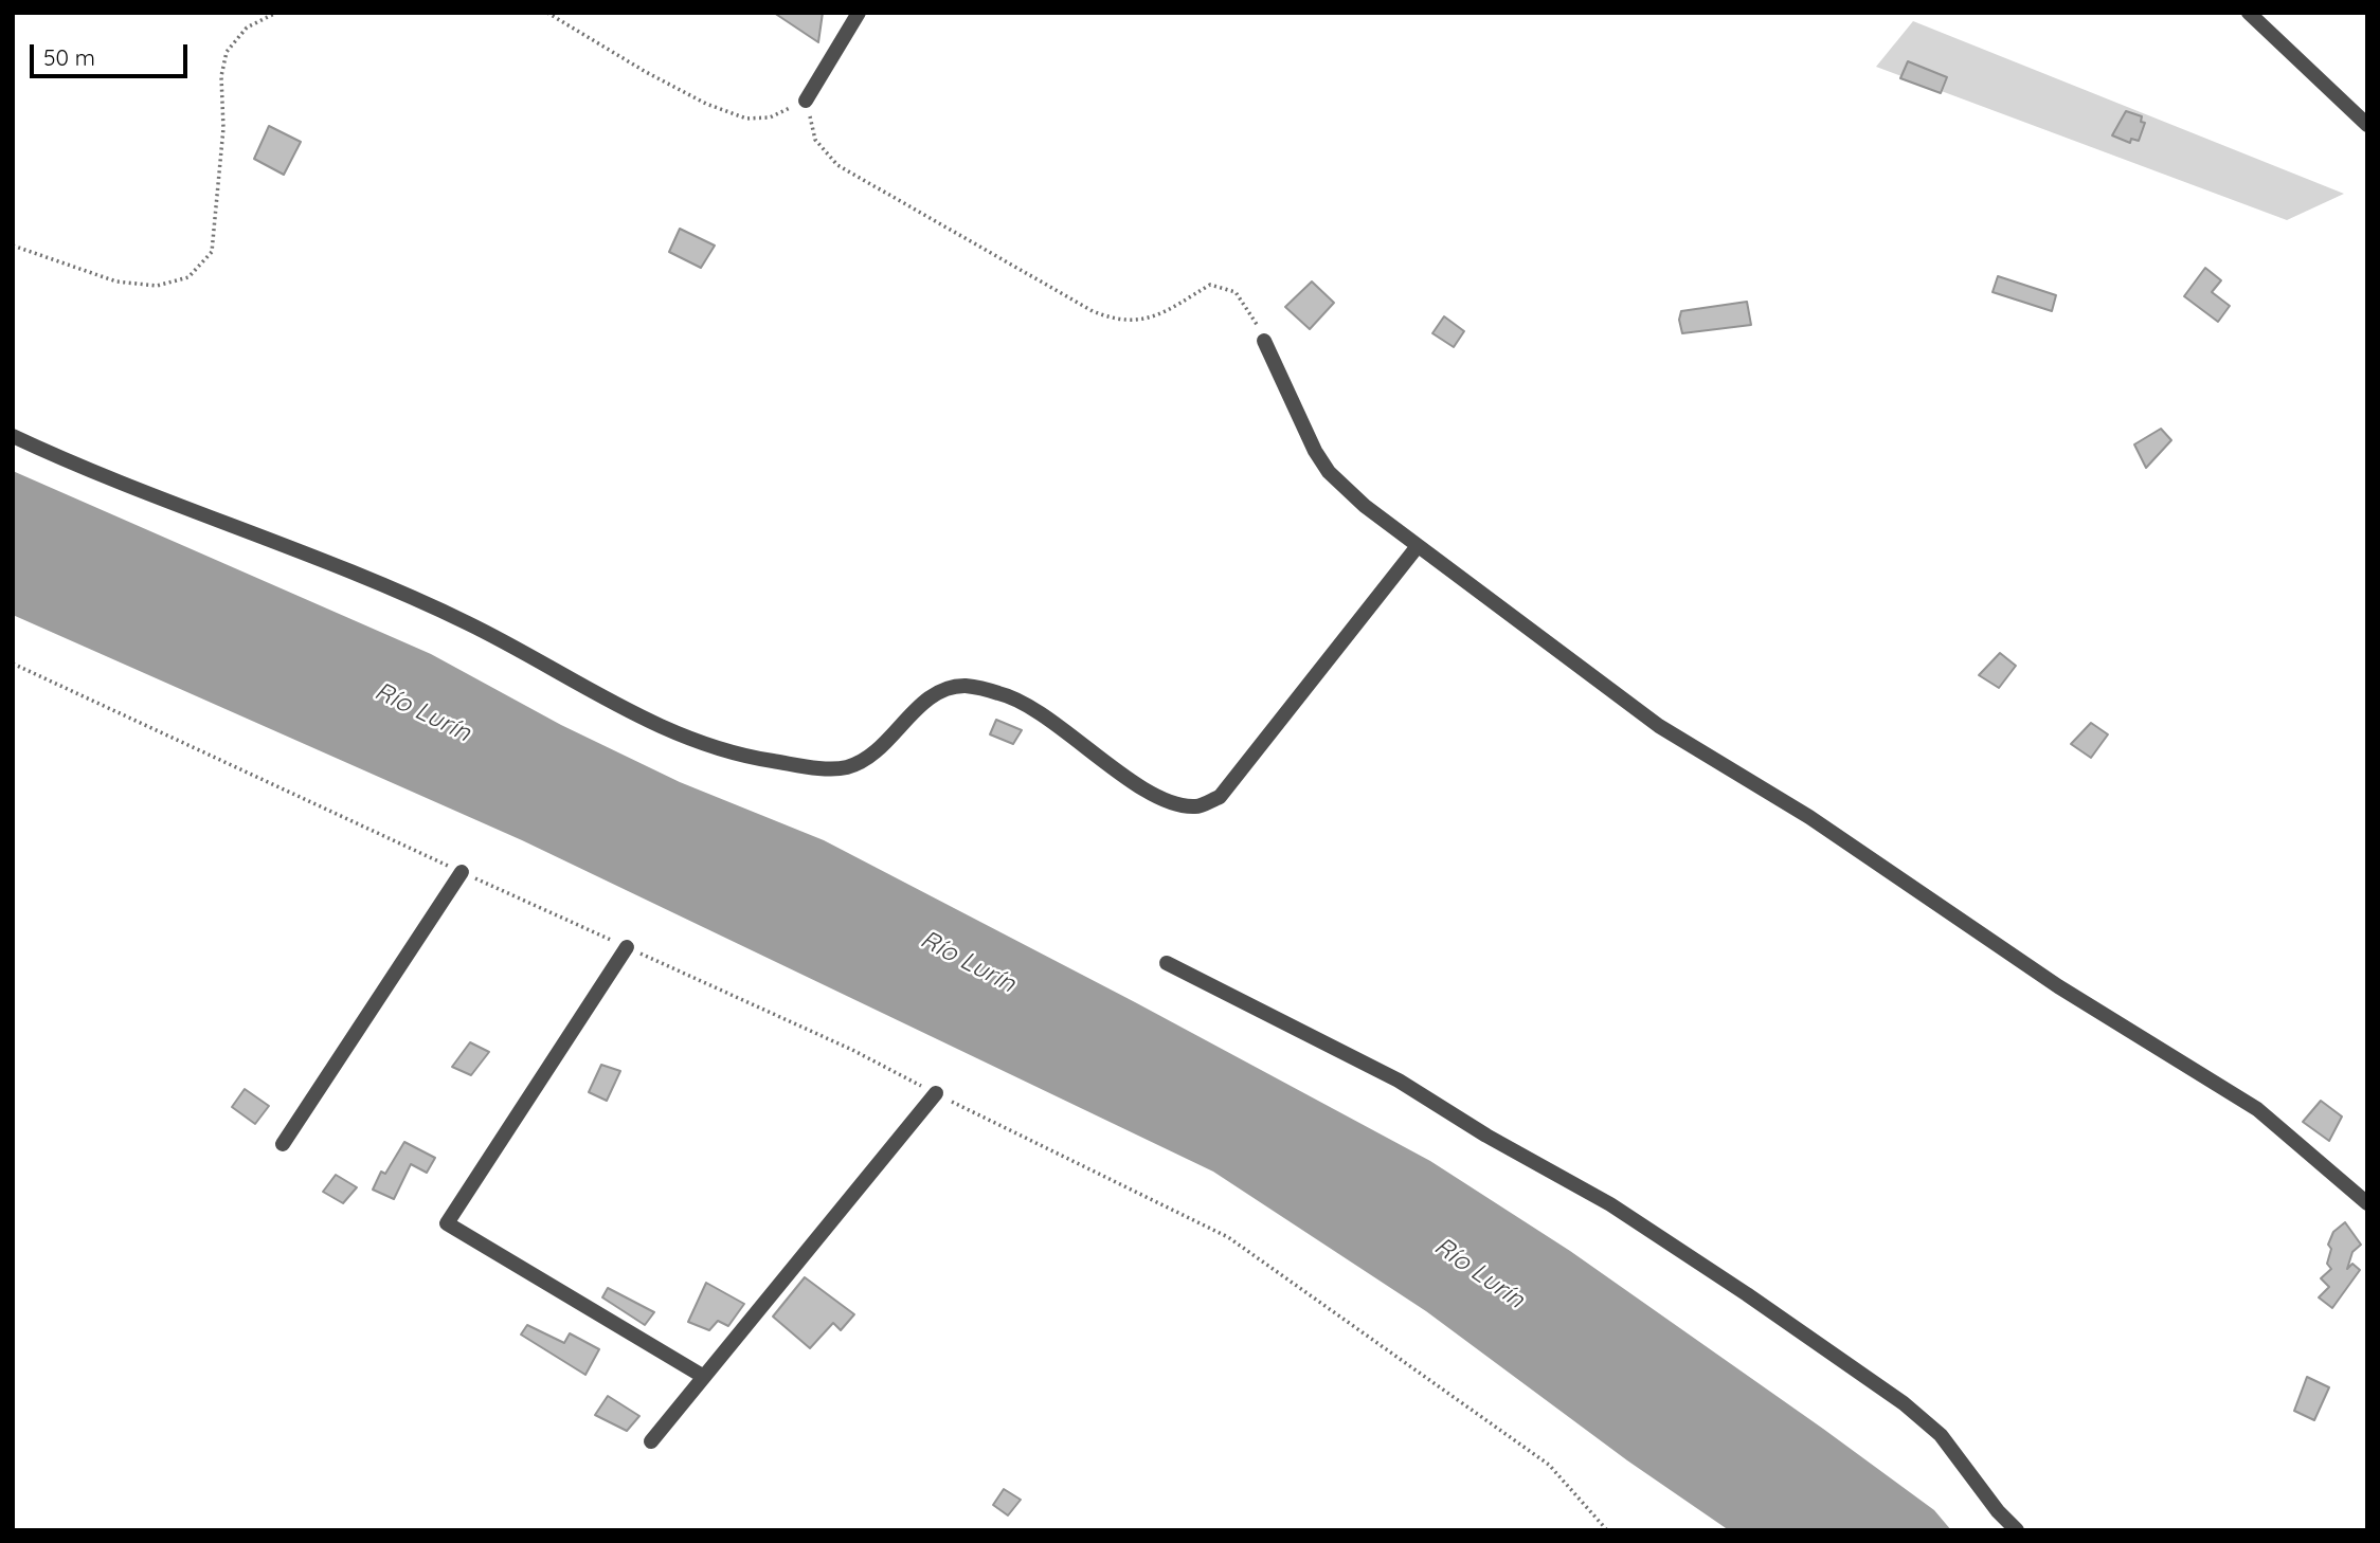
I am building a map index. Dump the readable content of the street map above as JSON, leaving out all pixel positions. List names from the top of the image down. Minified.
{"water":["Río Lurín"],"scale_bar":"50 m"}
